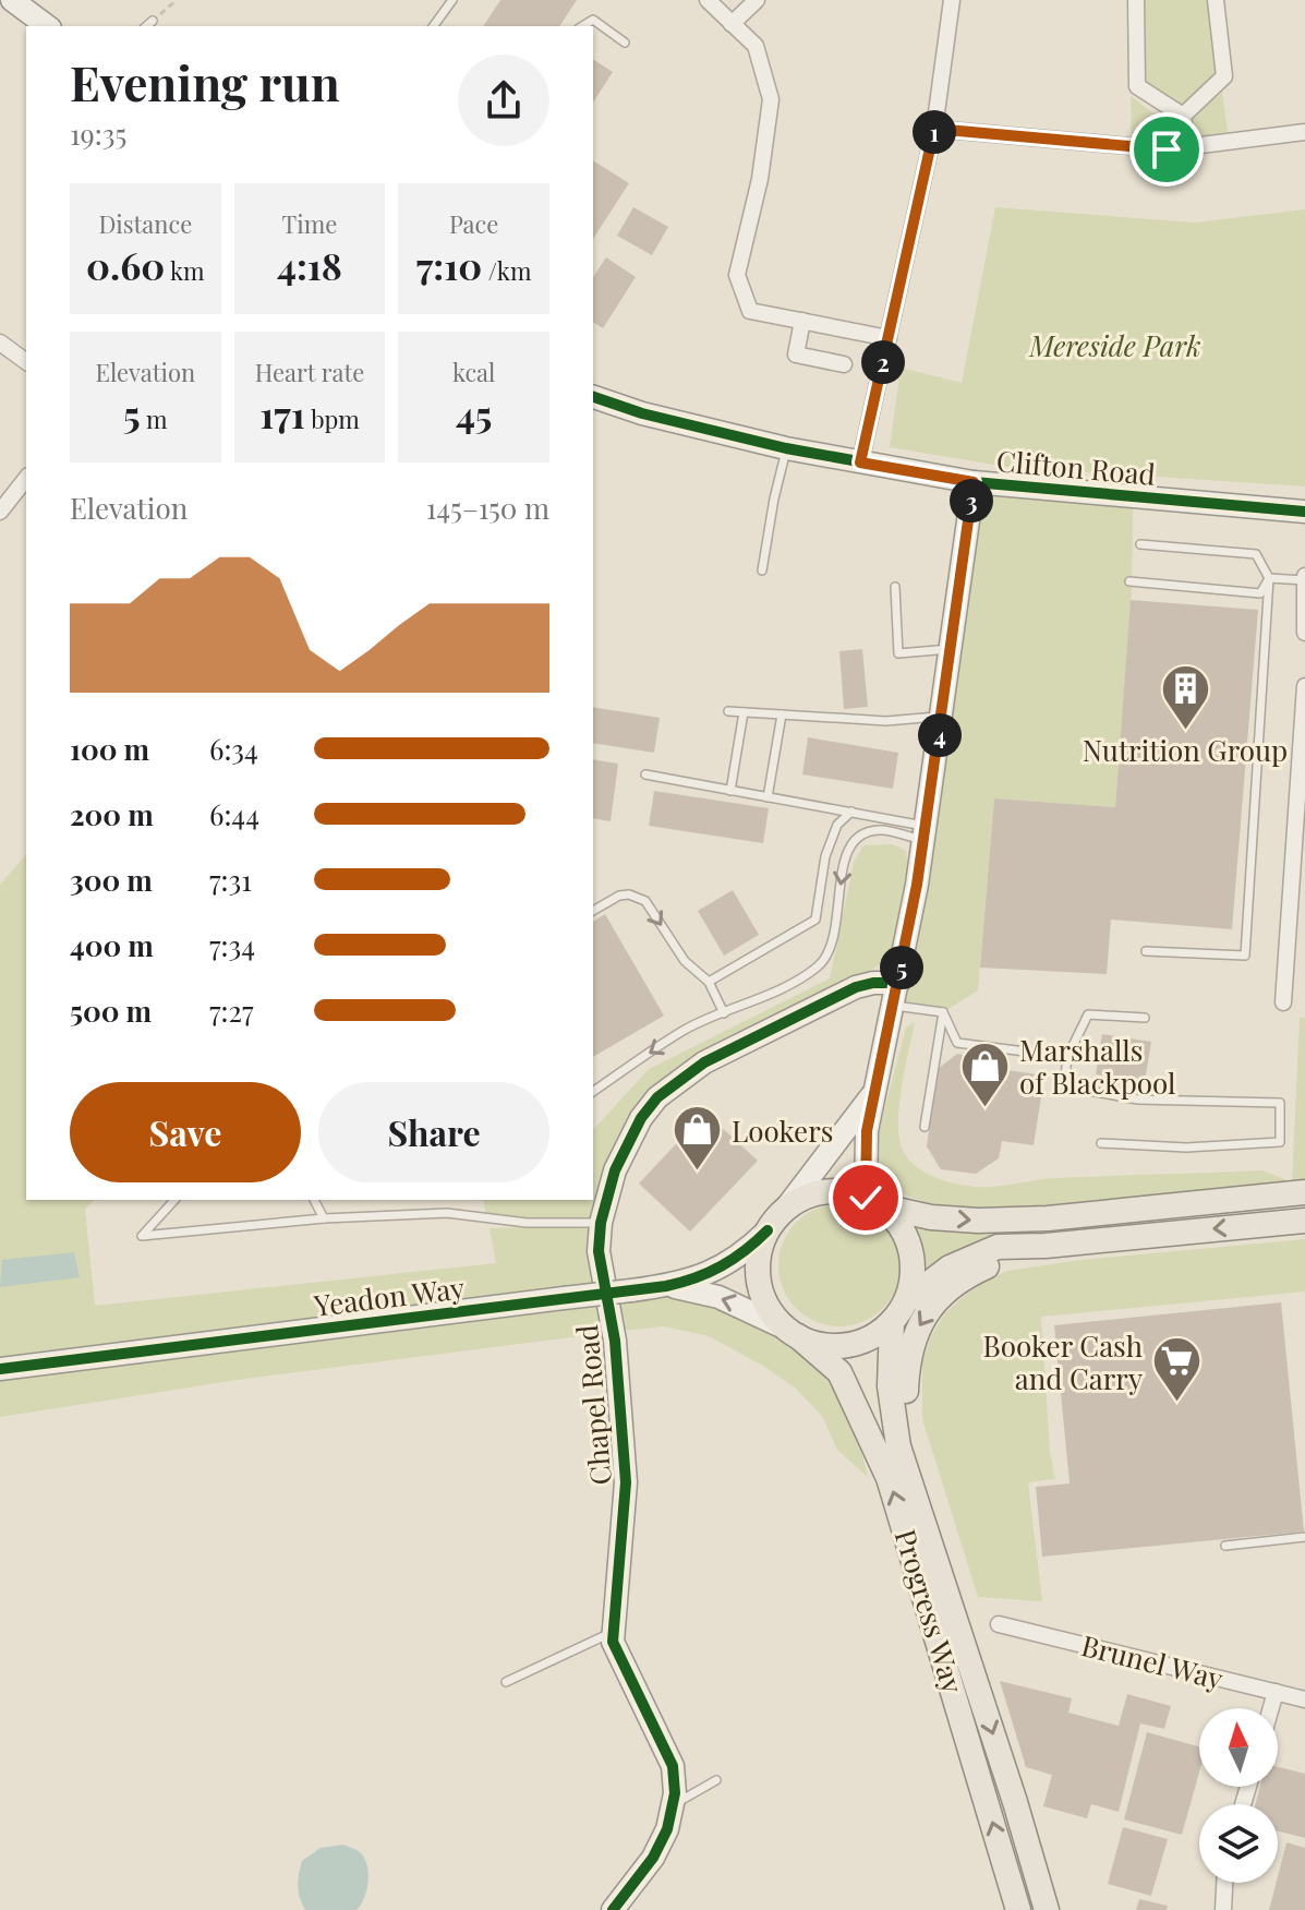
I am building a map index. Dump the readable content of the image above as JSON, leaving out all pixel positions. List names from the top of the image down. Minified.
{"streets":{"main road":["Progress Way"],"street":["Clifton Road","Yeadon Way","Chapel Road","Brunel Way"]},"crossings":[["Yeadon Way","Progress Way"]],"parks":["Mereside Park"],"places":{"building":["Nutrition Group"],"shop":["Marshalls of Blackpool","Lookers"],"supermarket":["Booker Cash and Carry"]},"north":"top","page":{"heading":["Evening run","19:35"],"pins":["1","2","3","4","5"],"stats":[["Distance","0.60 km"],["Time","4:18"],["Pace","7:10 /km"],["Elevation","5 m"],["Heart rate","171 bpm"],["kcal","45"]],"chart":["Elevation","145–150 m"],"list":[{"name":"100 m","note":"6:34"},{"name":"200 m","note":"6:44"},{"name":"300 m","note":"7:31"},{"name":"400 m","note":"7:34"},{"name":"500 m","note":"7:27"}],"buttons":["Save","Share"]}}
